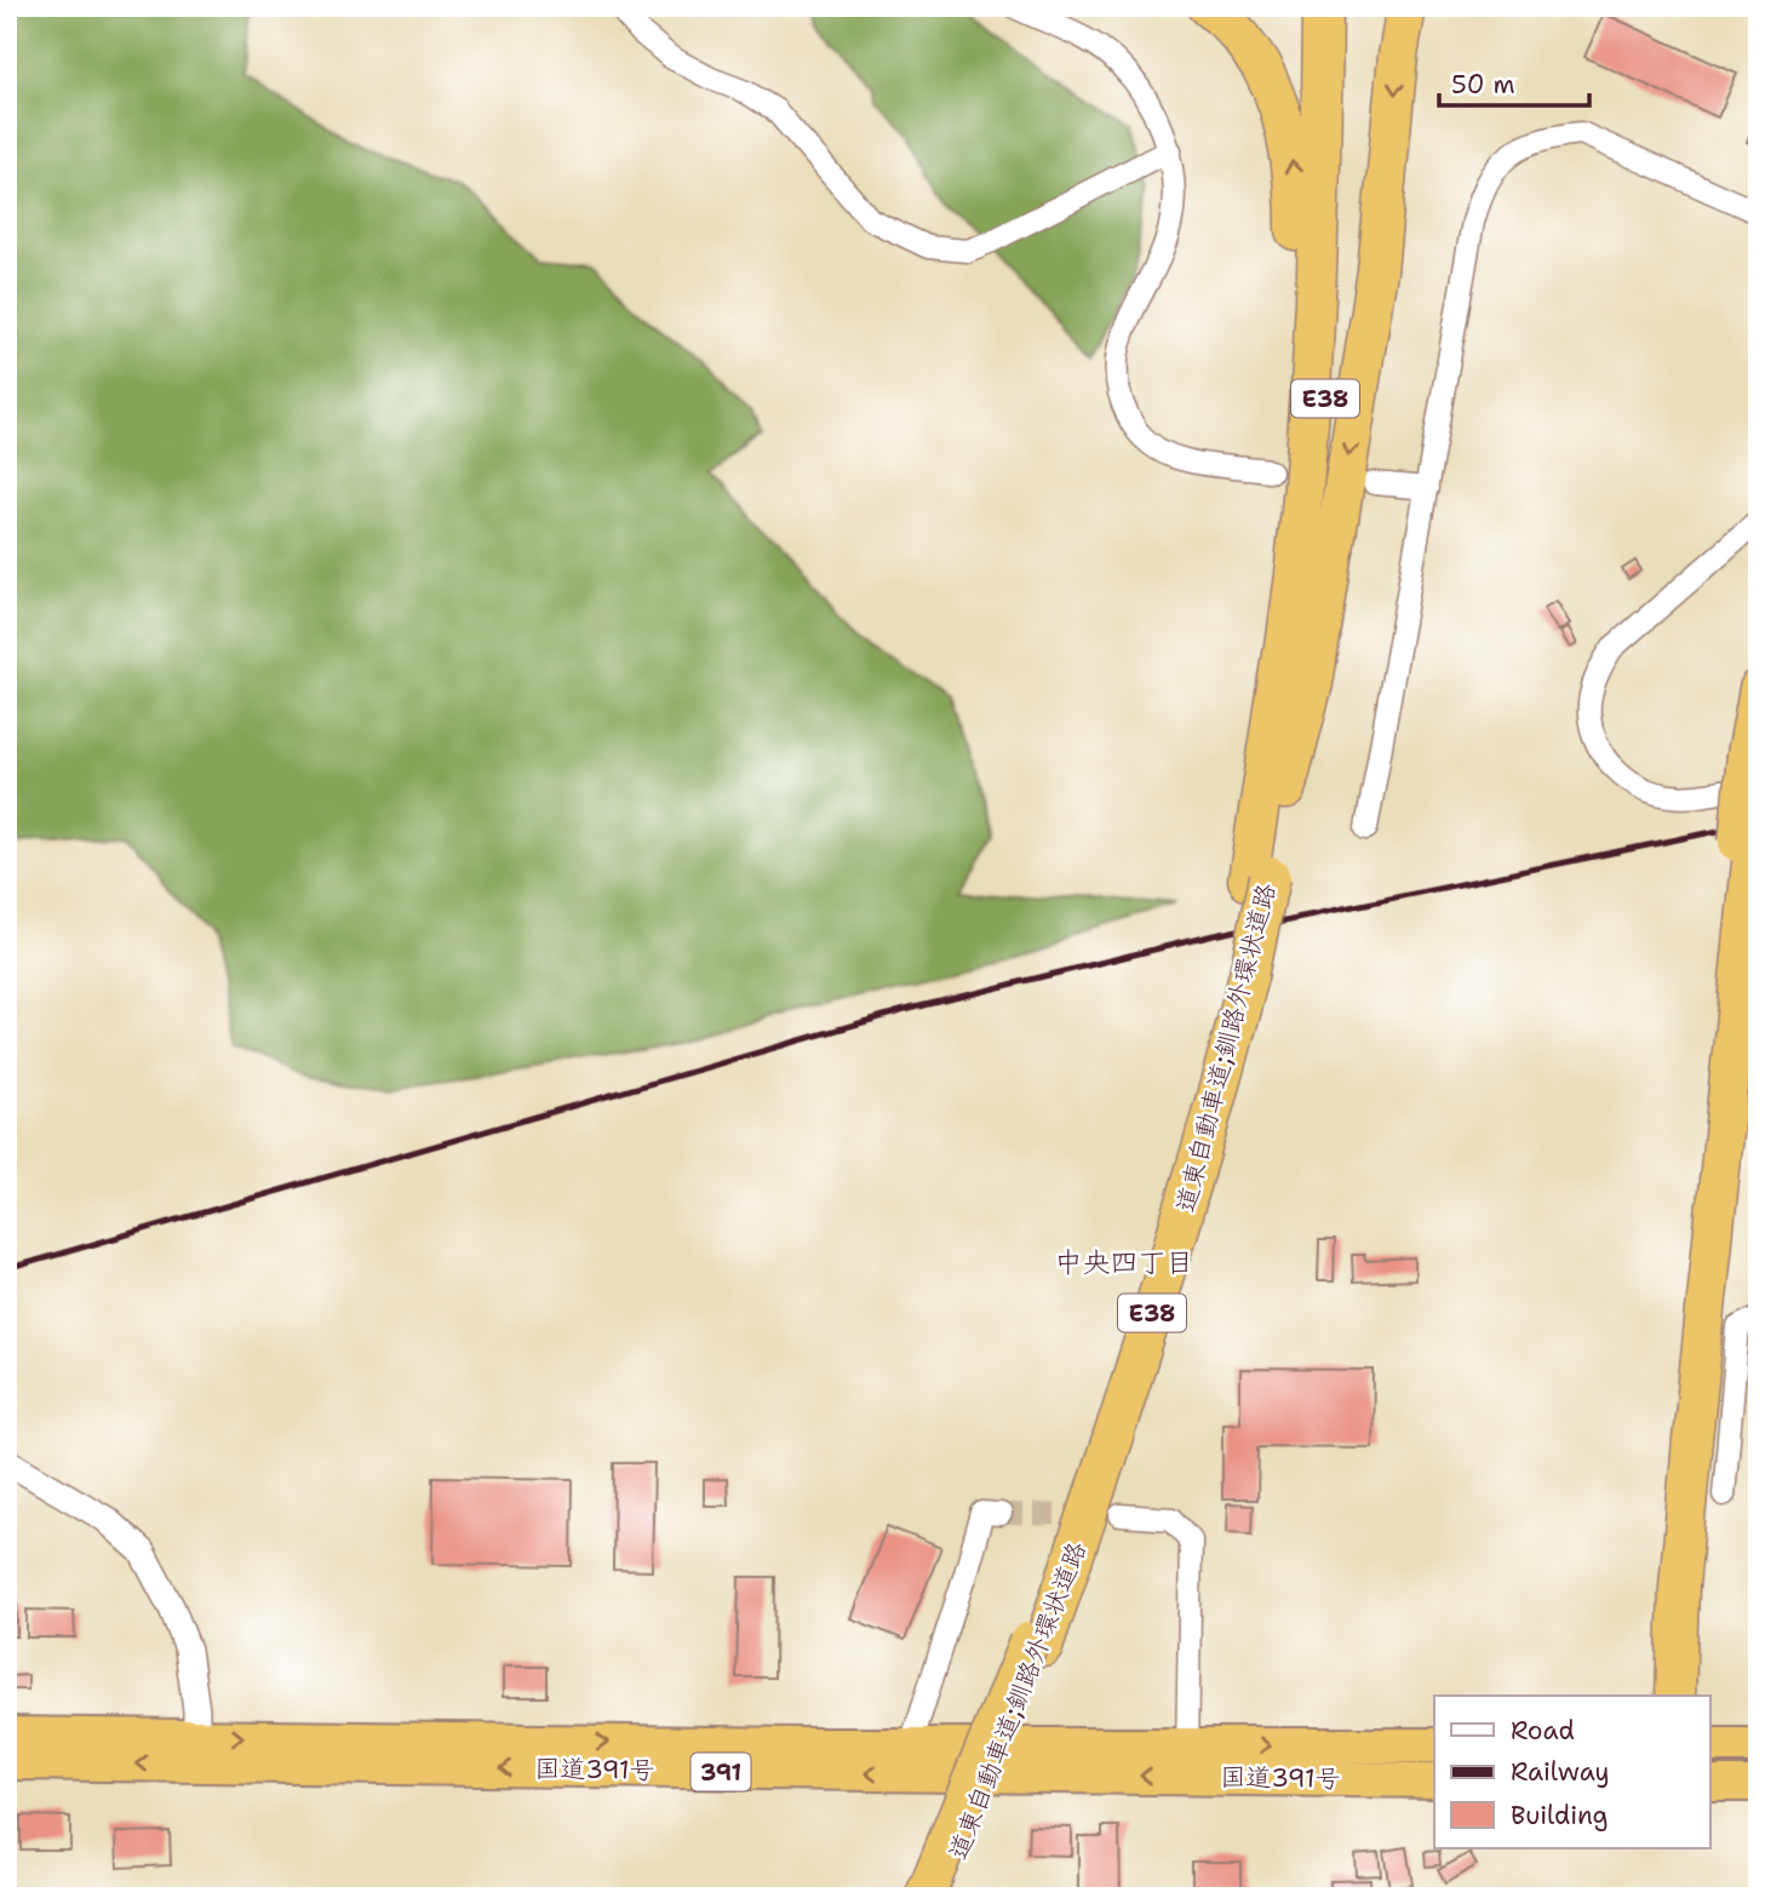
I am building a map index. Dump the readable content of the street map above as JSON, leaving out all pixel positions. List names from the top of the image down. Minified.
{"streets":{"highway":["E38","道東自動車道;釧路外環状道路","国道391号","391"]},"districts":["中央四丁目"],"legend":["Road","Railway","Building"],"scale_bar":"50 m"}
